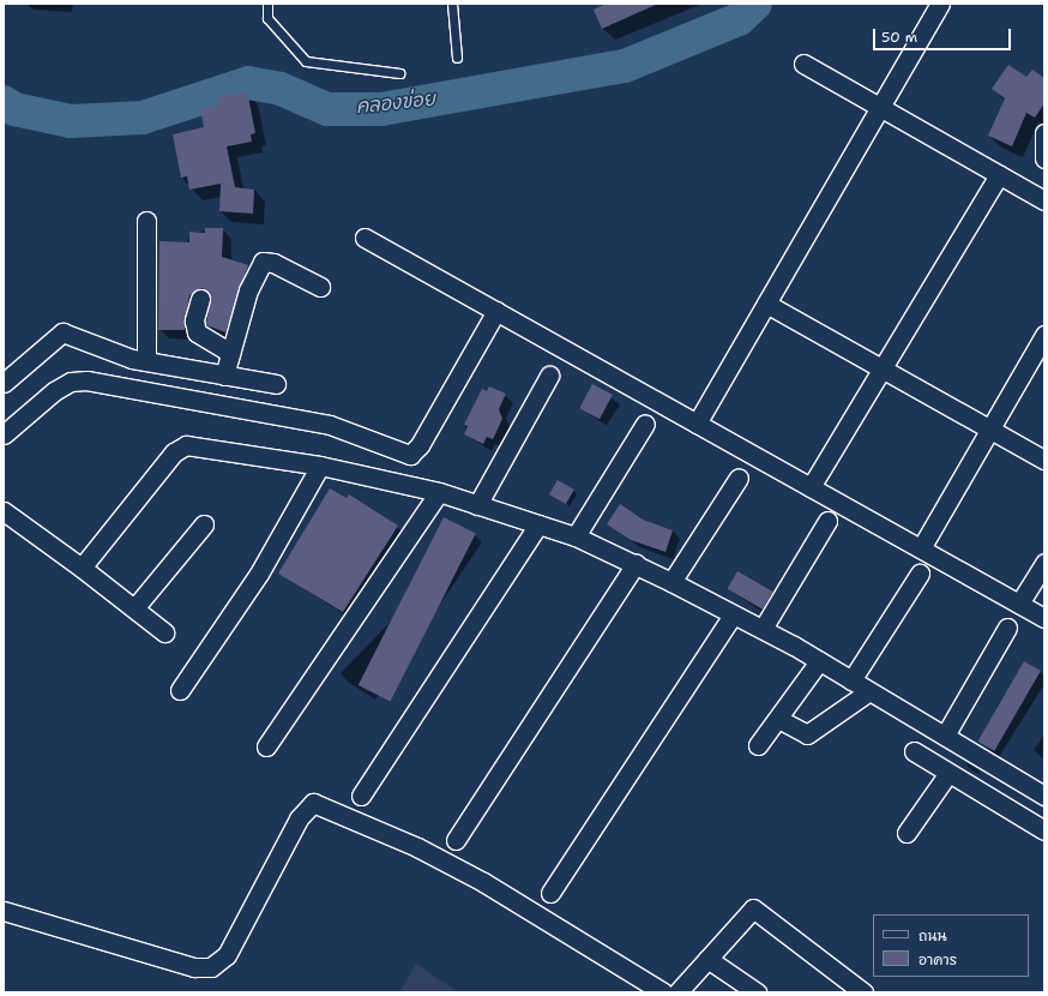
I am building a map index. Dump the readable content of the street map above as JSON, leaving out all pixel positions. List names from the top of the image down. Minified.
{"water":["คลองข่อย"],"legend":["ถนน","อาคาร"],"scale_bar":"50 m"}
